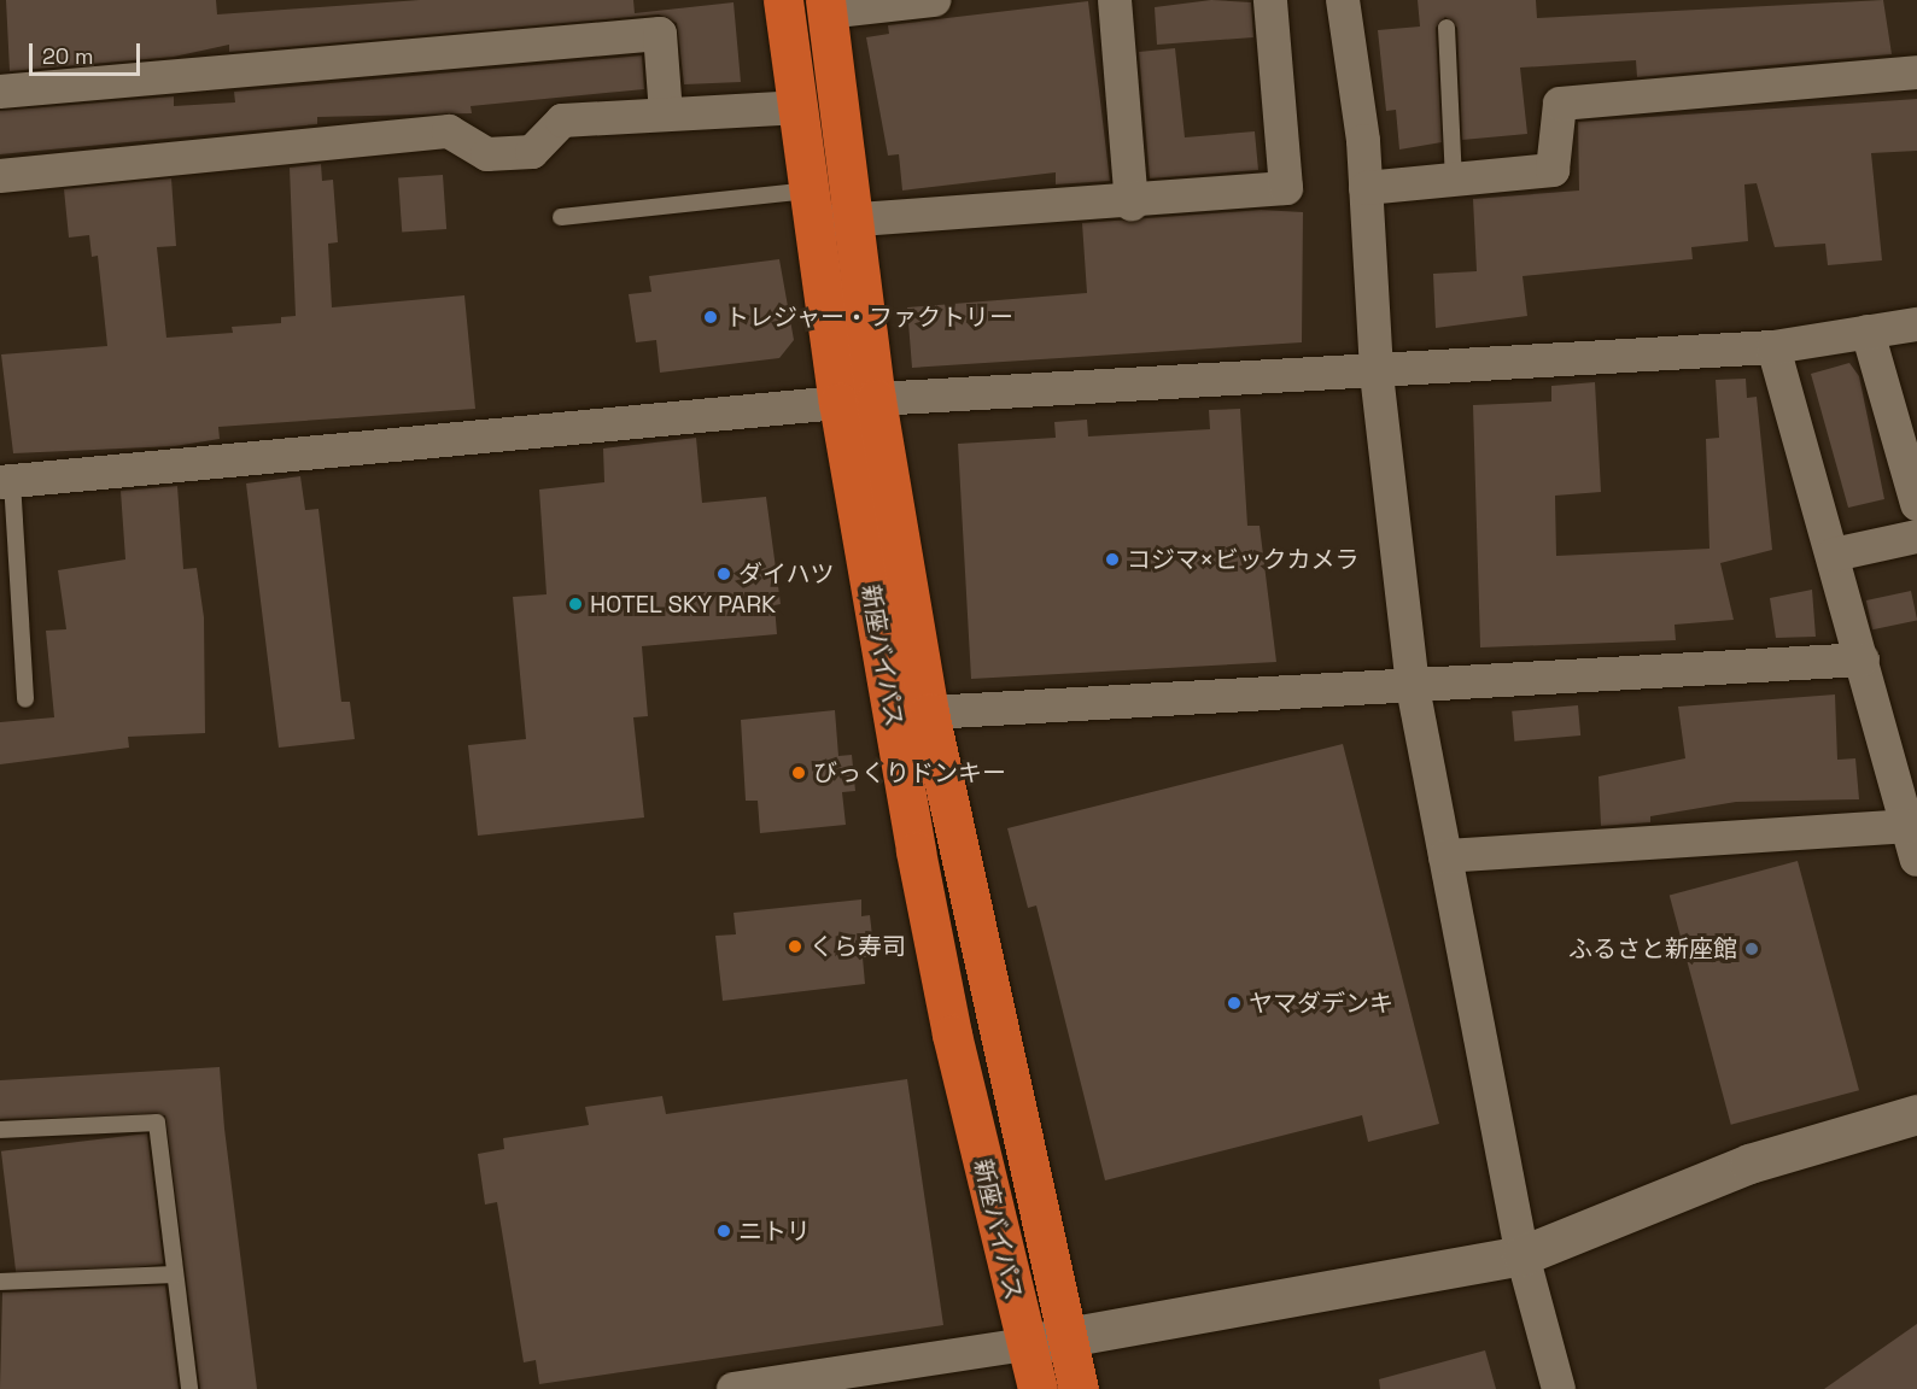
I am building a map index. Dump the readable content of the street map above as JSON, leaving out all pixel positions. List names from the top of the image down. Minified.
{"streets":{"highway":["新座バイパス"]},"places":["トレジャー・ファクトリー","コジマ×ビックカメラ","ダイハツ","HOTEL SKY PARK","びっくりドンキー","くら寿司","ふるさと新座館","ヤマダデンキ","ニトリ"],"scale_bar":"20 m"}
